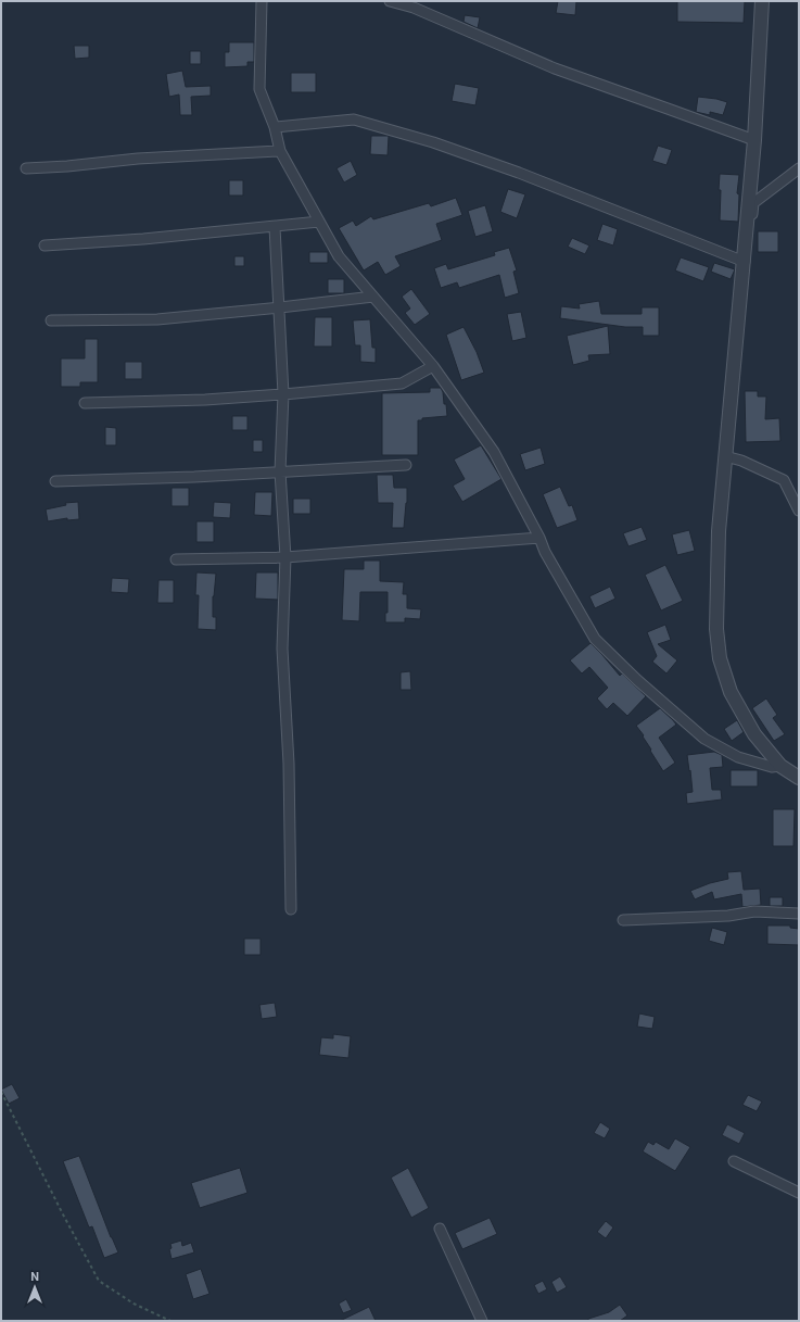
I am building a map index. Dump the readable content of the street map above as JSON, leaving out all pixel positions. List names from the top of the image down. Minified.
{"north":"top"}
